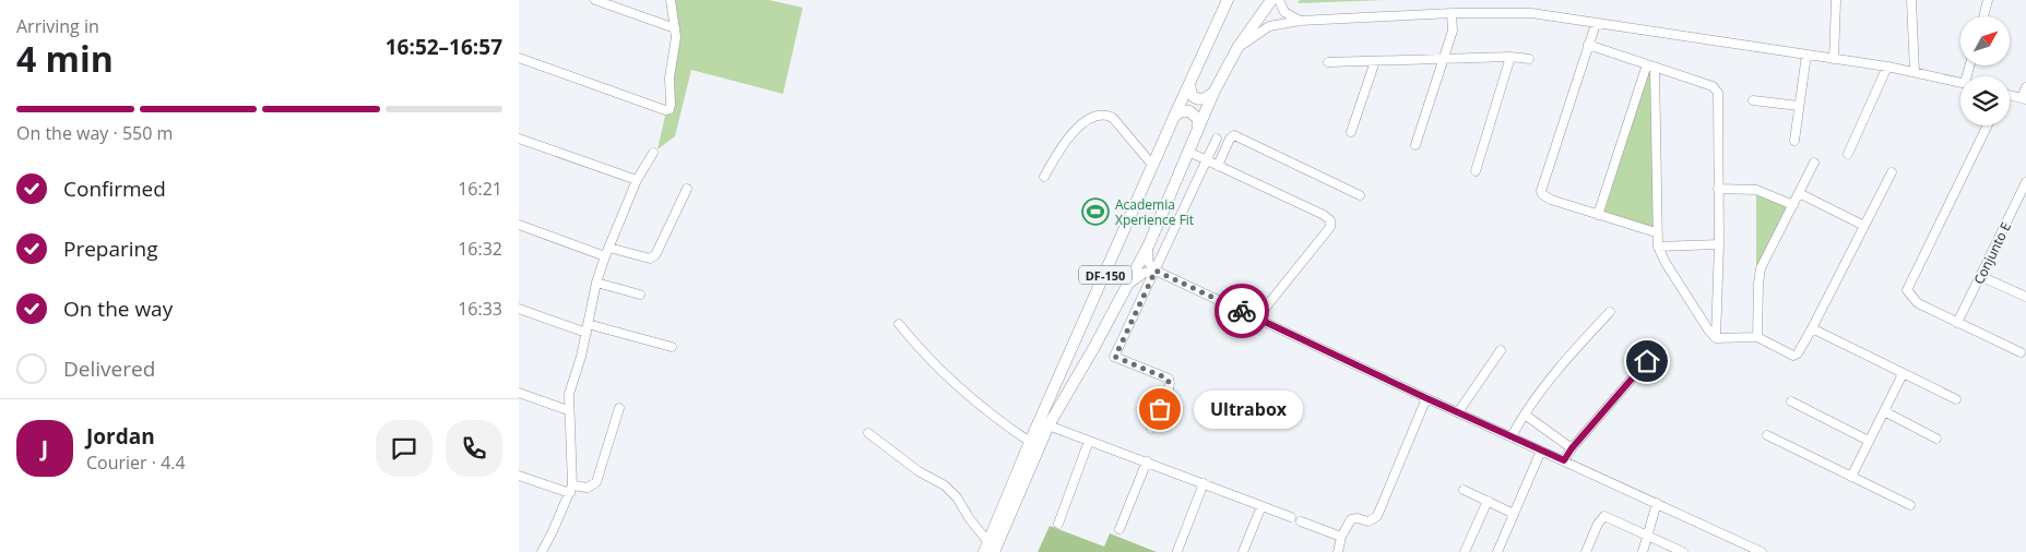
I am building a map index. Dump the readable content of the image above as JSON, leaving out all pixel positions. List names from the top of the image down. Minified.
{"streets":{"main road":["DF-150"],"street":["Conjunto E"]},"places":{"sports":["Academia Xperience Fit"],"other":["Ultrabox"]},"north":"top right","page":{"heading":["4 min","Arriving in","16:52–16:57"],"panel":["Jordan","Courier · 4.4"],"bar":"On the way · 550 m","list":[["Confirmed","16:21"],["Preparing","16:32"],["On the way","16:33"],"Delivered"],"bubble":"Ultrabox","round":"J"}}
